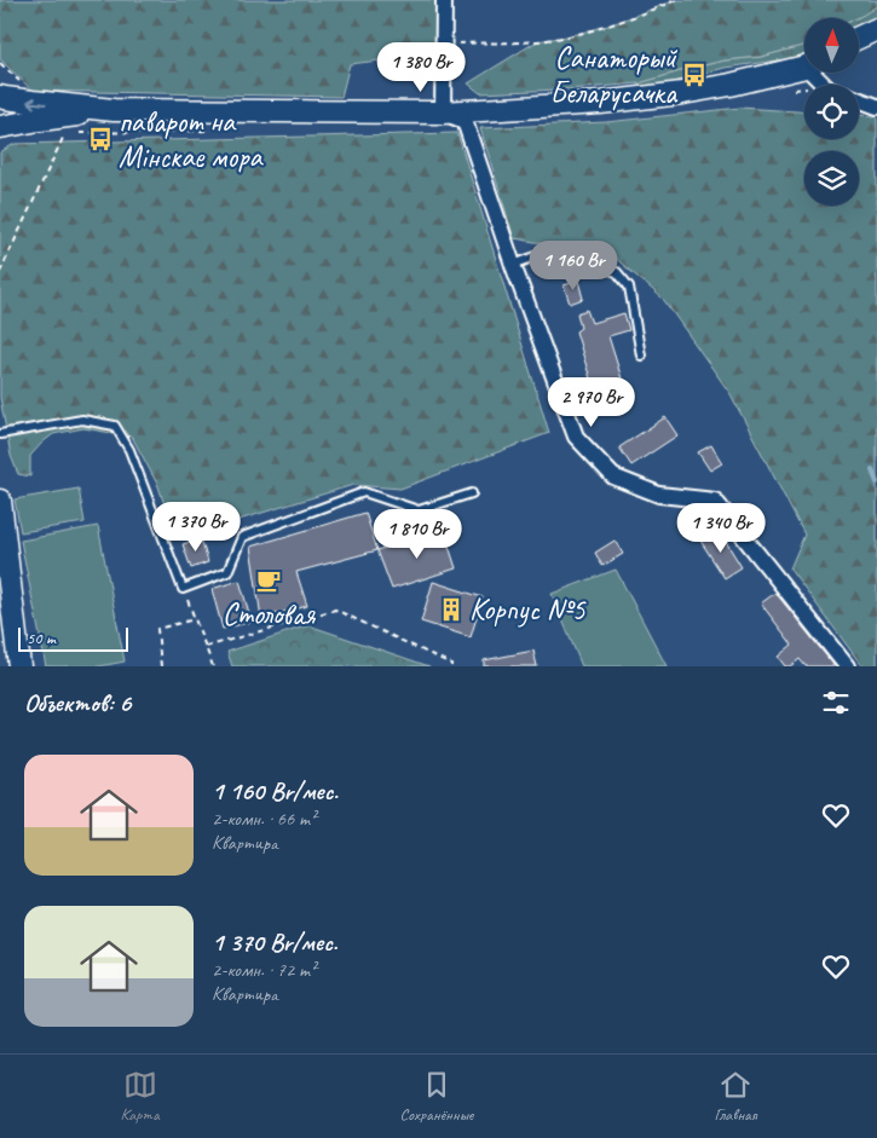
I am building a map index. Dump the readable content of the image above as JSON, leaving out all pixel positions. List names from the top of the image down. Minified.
{"places":{"bus stop":["Санаторый Беларусачка","паварот на Мінскае мора"],"cafe":["Столовая"],"building":["Корпус №5"]},"scale_bar":"50 m","north":"top","page":{"price":["1 380 Br","1 160 Br","2 970 Br","1 370 Br","1 340 Br","1 810 Br"],"scale":"50 m","heading":"Объектов: 6","list":[{"name":"1 160 Br/мес.","note":"2-комн. · 66 m² · Квартира"},{"name":"1 370 Br/мес.","note":"2-комн. · 72 m² · Квартира"}],"tabs":["Карта","Сохранённые","Главная"]}}
